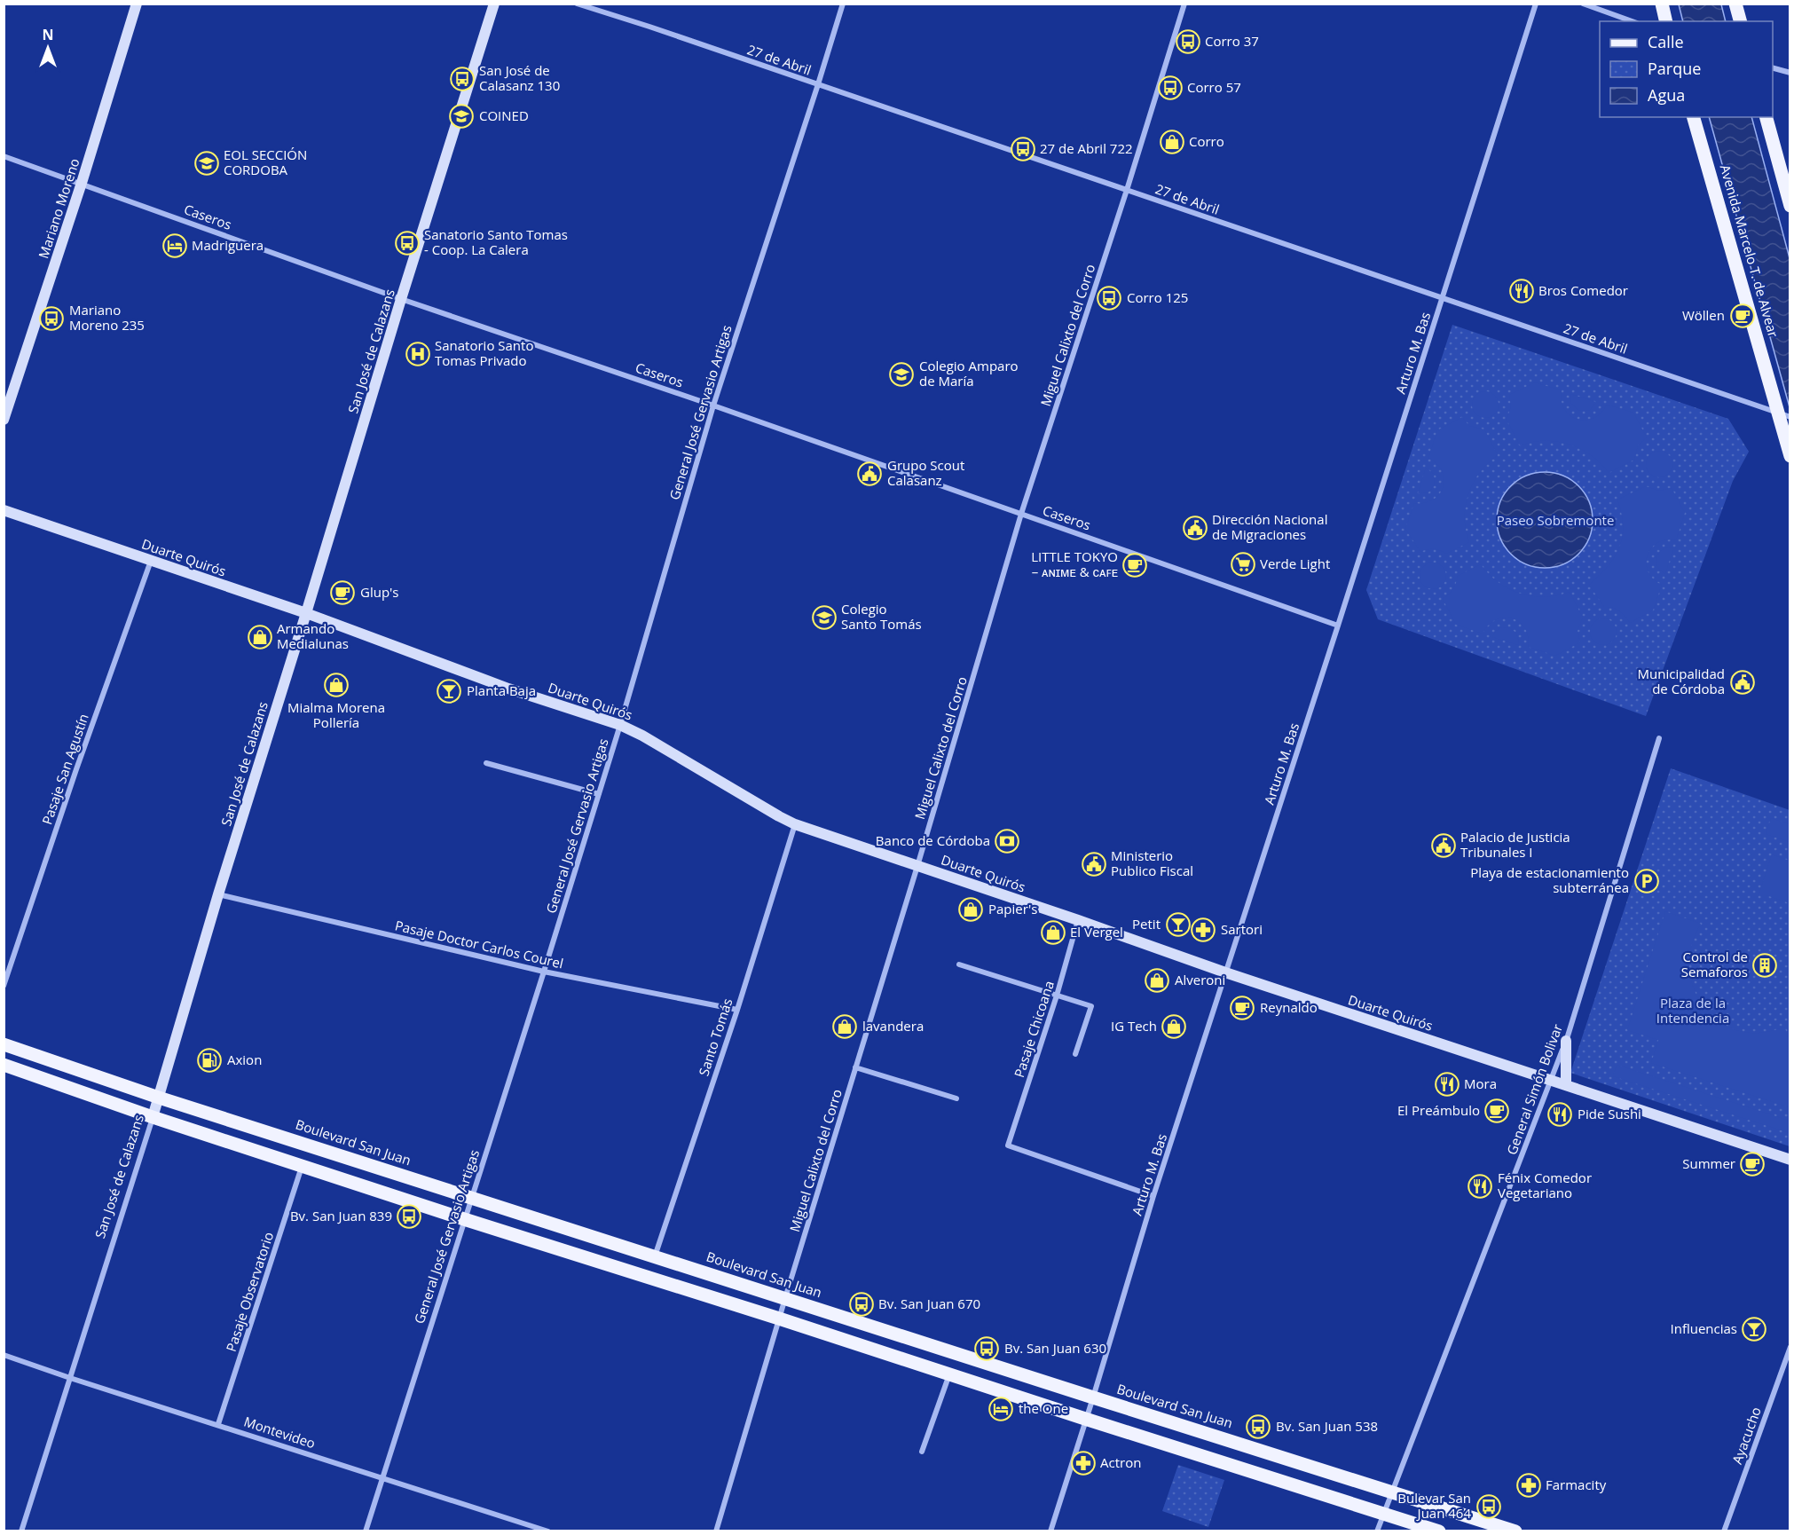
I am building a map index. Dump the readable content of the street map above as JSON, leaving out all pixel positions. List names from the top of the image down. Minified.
{"streets":{"main road":["Mariano Moreno","Avenida Marcelo T. de Alvear","San José de Calazans","Duarte Quirós","Boulevard San Juan"],"street":["27 de Abril","Caseros","Miguel Calixto del Corro","Arturo M. Bas","General José Gervasio Artigas","Pasaje San Agustín","Pasaje Doctor Carlos Courel","Pasaje Chicoana","Santo Tomás","General Simón Bolivar","Pasaje Observatorio","Montevideo","Ayacucho"]},"crossings":[["27 de Abril","Avenida Marcelo T. de Alvear"],["27 de Abril","Miguel Calixto del Corro"],["27 de Abril","Arturo M. Bas"],["27 de Abril","General José Gervasio Artigas"],["Mariano Moreno","Caseros"],["Caseros","Miguel Calixto del Corro"],["Caseros","San José de Calazans"],["Caseros","Arturo M. Bas"],["Caseros","General José Gervasio Artigas"],["Miguel Calixto del Corro","Duarte Quirós"],["Miguel Calixto del Corro","Boulevard San Juan"],["San José de Calazans","Duarte Quirós"],["San José de Calazans","Pasaje Doctor Carlos Courel"],["San José de Calazans","Boulevard San Juan"],["San José de Calazans","Montevideo"],["Arturo M. Bas","Duarte Quirós"],["Arturo M. Bas","Pasaje Chicoana"],["Arturo M. Bas","Boulevard San Juan"],["General José Gervasio Artigas","Duarte Quirós"],["General José Gervasio Artigas","Pasaje Doctor Carlos Courel"],["General José Gervasio Artigas","Boulevard San Juan"],["General José Gervasio Artigas","Montevideo"],["Duarte Quirós","Pasaje San Agustín"],["Duarte Quirós","Pasaje Chicoana"],["Duarte Quirós","Santo Tomás"],["Duarte Quirós","General Simón Bolivar"],["Pasaje Doctor Carlos Courel","Santo Tomás"],["Santo Tomás","Boulevard San Juan"],["General Simón Bolivar","Boulevard San Juan"],["Pasaje Observatorio","Montevideo"]],"parks":["Paseo Sobremonte","Plaza de la Intendencia"],"places":{"bus stop":["Corro 37","San José de Calasanz 130","Corro 57","27 de Abril 722","Sanatorio Santo Tomas - Coop. La Calera","Corro 125","Mariano Moreno 235","Bv. San Juan 839","Bv. San Juan 670","Bv. San Juan 630","Bv. San Juan 538","Bulevar San Juan 464"],"school or university":["COINED","EOL SECCIÓN CORDOBA","Colegio Amparo de María","Colegio Santo Tomás"],"shop":["Corro","Armando Medialunas","Mialma Morena Pollería","Papier's","El Vergel","Alveroni","lavandera","IG Tech"],"hotel":["Madriguera","the One"],"restaurant":["Bros Comedor","Mora","Pide Sushi","Fénix Comedor Vegetariano"],"cafe":["Wöllen","LITTLE TOKYO – ᴀɴɪᴍᴇ & ᴄᴀꜰᴇ","Glup's","Reynaldo","El Preámbulo","Summer"],"hospital":["Sanatorio Santo Tomas Privado"],"public building":["Grupo Scout Calasanz","Dirección Nacional de Migraciones","Municipalidad de Córdoba","Palacio de Justicia Tribunales I","Ministerio Publico Fiscal"],"supermarket":["Verde Light"],"bar":["Planta Baja","Petit","Influencias"],"bank":["Banco de Córdoba"],"parking":["Playa de estacionamiento subterránea"],"pharmacy":["Sartori","Actron","Farmacity"],"building":["Control de Semaforos"],"fuel station":["Axion"]},"legend":["Calle","Parque","Agua"],"north":"top"}
